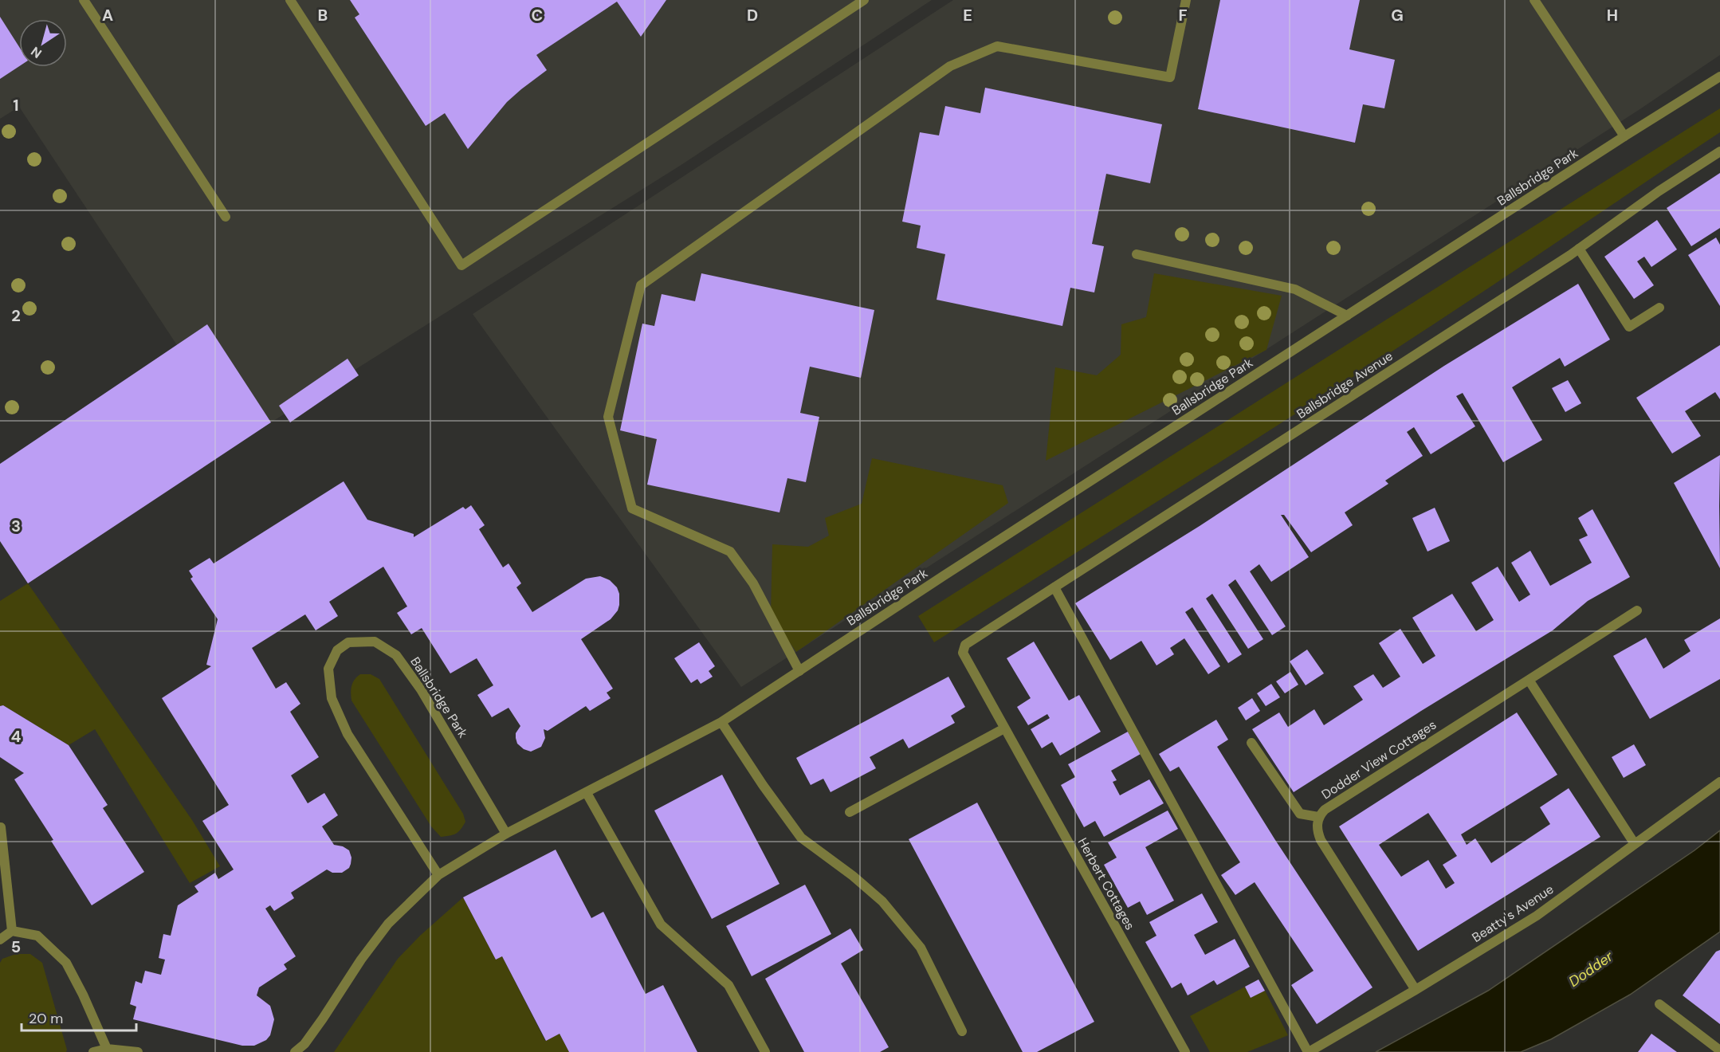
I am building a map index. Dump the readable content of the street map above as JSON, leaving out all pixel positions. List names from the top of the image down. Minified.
{"streets":{"street":["Ballsbridge Park","Ballsbridge Avenue","Dodder View Cottages","Herbert Cottages","Beatty's Avenue"]},"crossings":[["Ballsbridge Avenue","Herbert Cottages"],["Dodder View Cottages","Beatty's Avenue"]],"water":["Dodder"],"scale_bar":"20 m","north":"bottom left","grid":{"columns":["A","B","C","D","E","F","G","H"],"rows":["1","2","3","4","5"]}}
